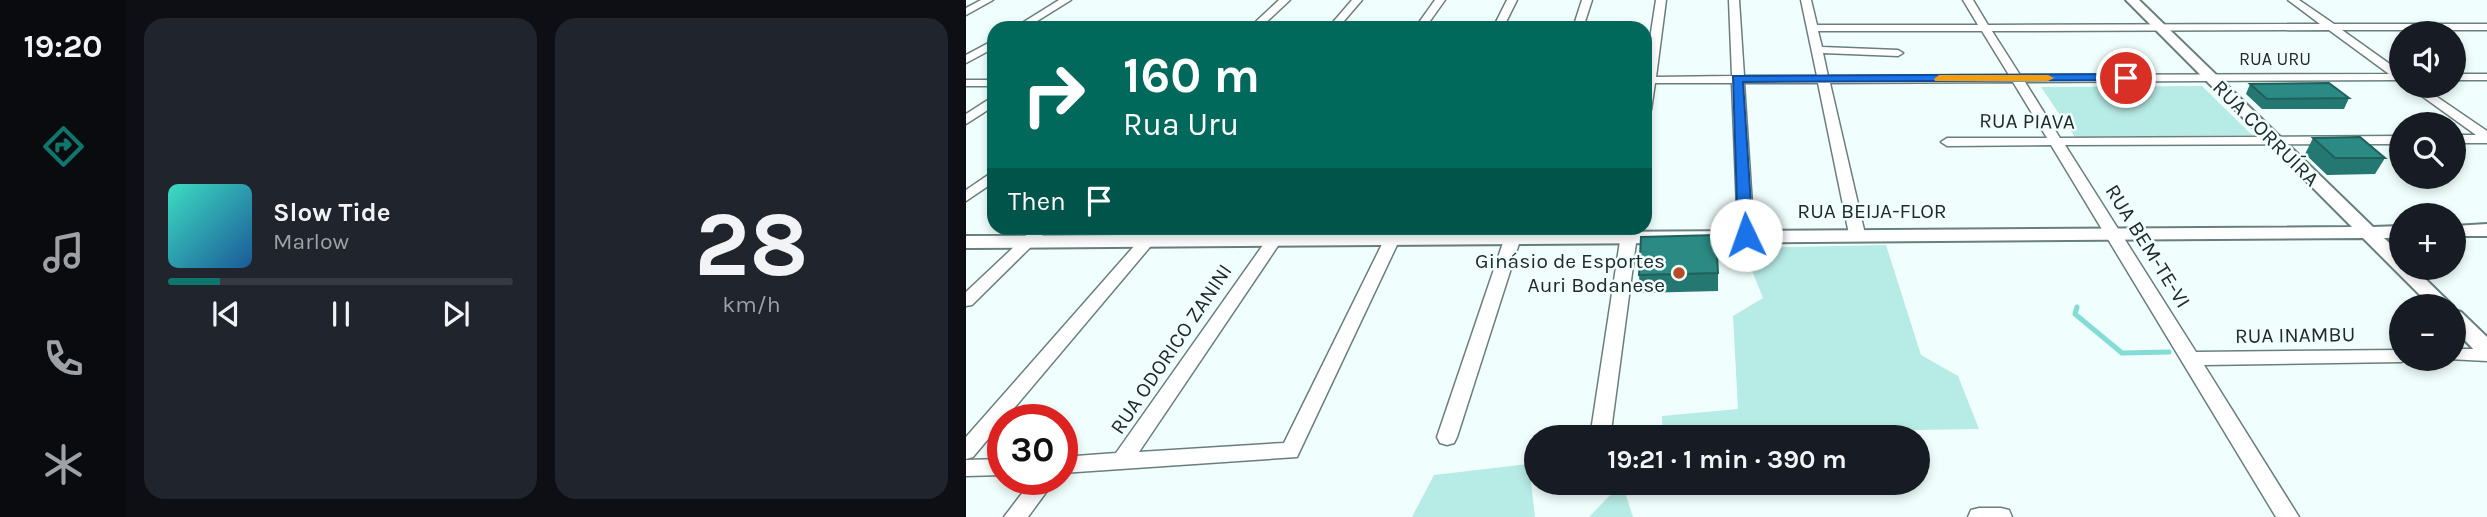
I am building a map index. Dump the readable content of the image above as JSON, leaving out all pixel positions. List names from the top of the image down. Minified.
{"streets":{"street":["RUA URU","RUA PIAVA","RUA CORRUÍRA","RUA BEIJA-FLOR","RUA BEM-TE-VI","RUA INAMBU","RUA ODORICO ZANINI"]},"crossings":[["RUA URU","RUA CORRUÍRA"],["RUA URU","RUA BEM-TE-VI"],["RUA PIAVA","RUA CORRUÍRA"],["RUA PIAVA","RUA BEM-TE-VI"],["RUA CORRUÍRA","RUA BEIJA-FLOR"],["RUA BEIJA-FLOR","RUA BEM-TE-VI"],["RUA BEM-TE-VI","RUA INAMBU"]],"places":["Ginásio de Esportes Auri Bodanese"],"page":{"tabs":"19:20","tile":["28","km/h"],"map_buttons":["+","−"],"turn":["160 m","Rua Uru"],"then":"Then","song":["Slow Tide","Marlow"],"limit":"30","trip":"19:21 · 1 min · 390 m"}}
